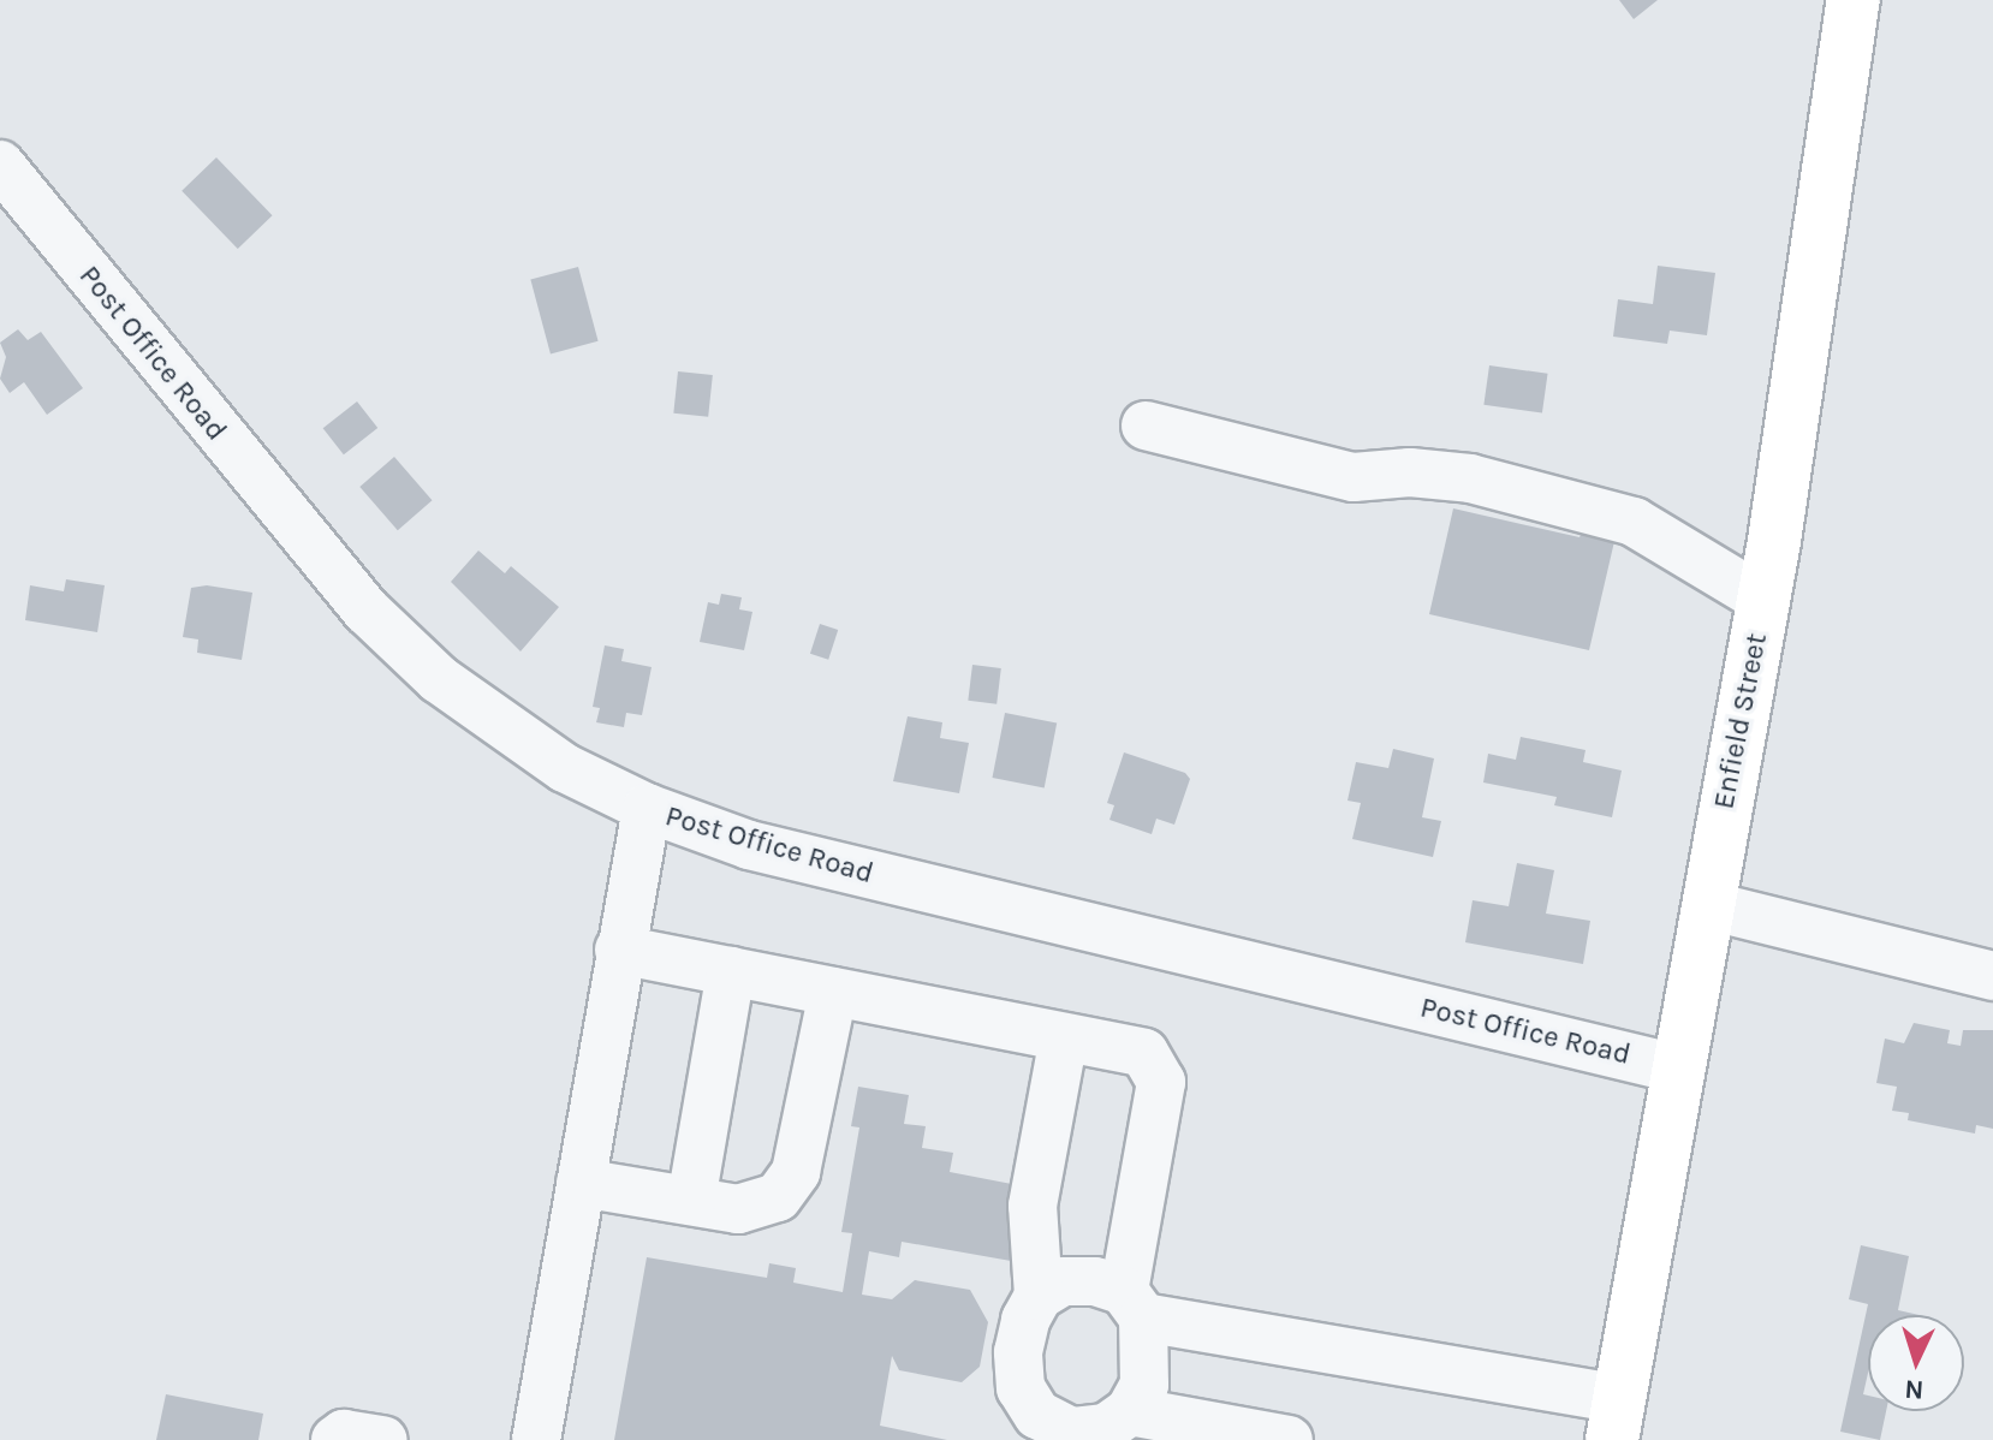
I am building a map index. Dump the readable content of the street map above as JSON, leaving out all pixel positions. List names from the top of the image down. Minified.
{"streets":{"main road":["Enfield Street"],"street":["Post Office Road"]},"crossings":[["Post Office Road","Enfield Street"]],"north":"bottom"}
